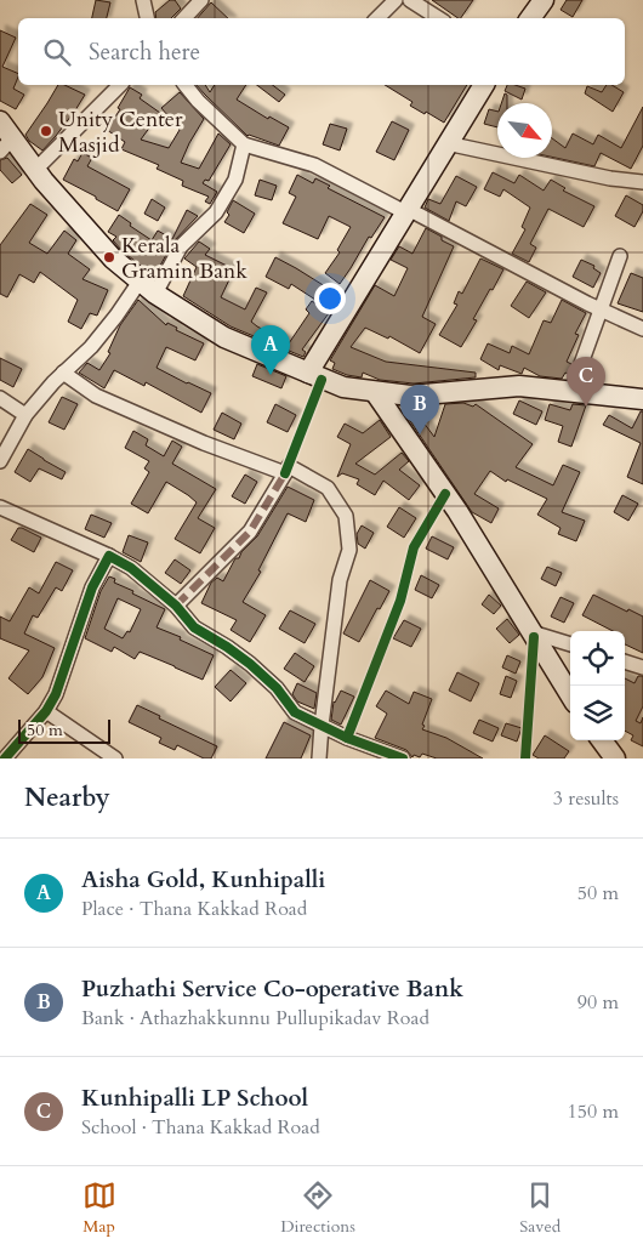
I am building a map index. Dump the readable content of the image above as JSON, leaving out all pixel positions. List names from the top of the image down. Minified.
{"places":["Unity Center Masjid","Kerala Gramin Bank"],"scale_bar":"50 m","north":"bottom right","page":{"search":"Search here","pins":["A","C","B"],"scale":"50 m","heading":["Nearby","3 results"],"list":[{"mark":"A","name":"Aisha Gold, Kunhipalli","note":"Place · Thana Kakkad Road","value":"50 m"},{"mark":"B","name":"Puzhathi Service Co-operative Bank","note":"Bank · Athazhakkunnu Pullupikadav Road","value":"90 m"},{"mark":"C","name":"Kunhipalli LP School","note":"School · Thana Kakkad Road","value":"150 m"}],"nav":["Map","Directions","Saved"]}}
